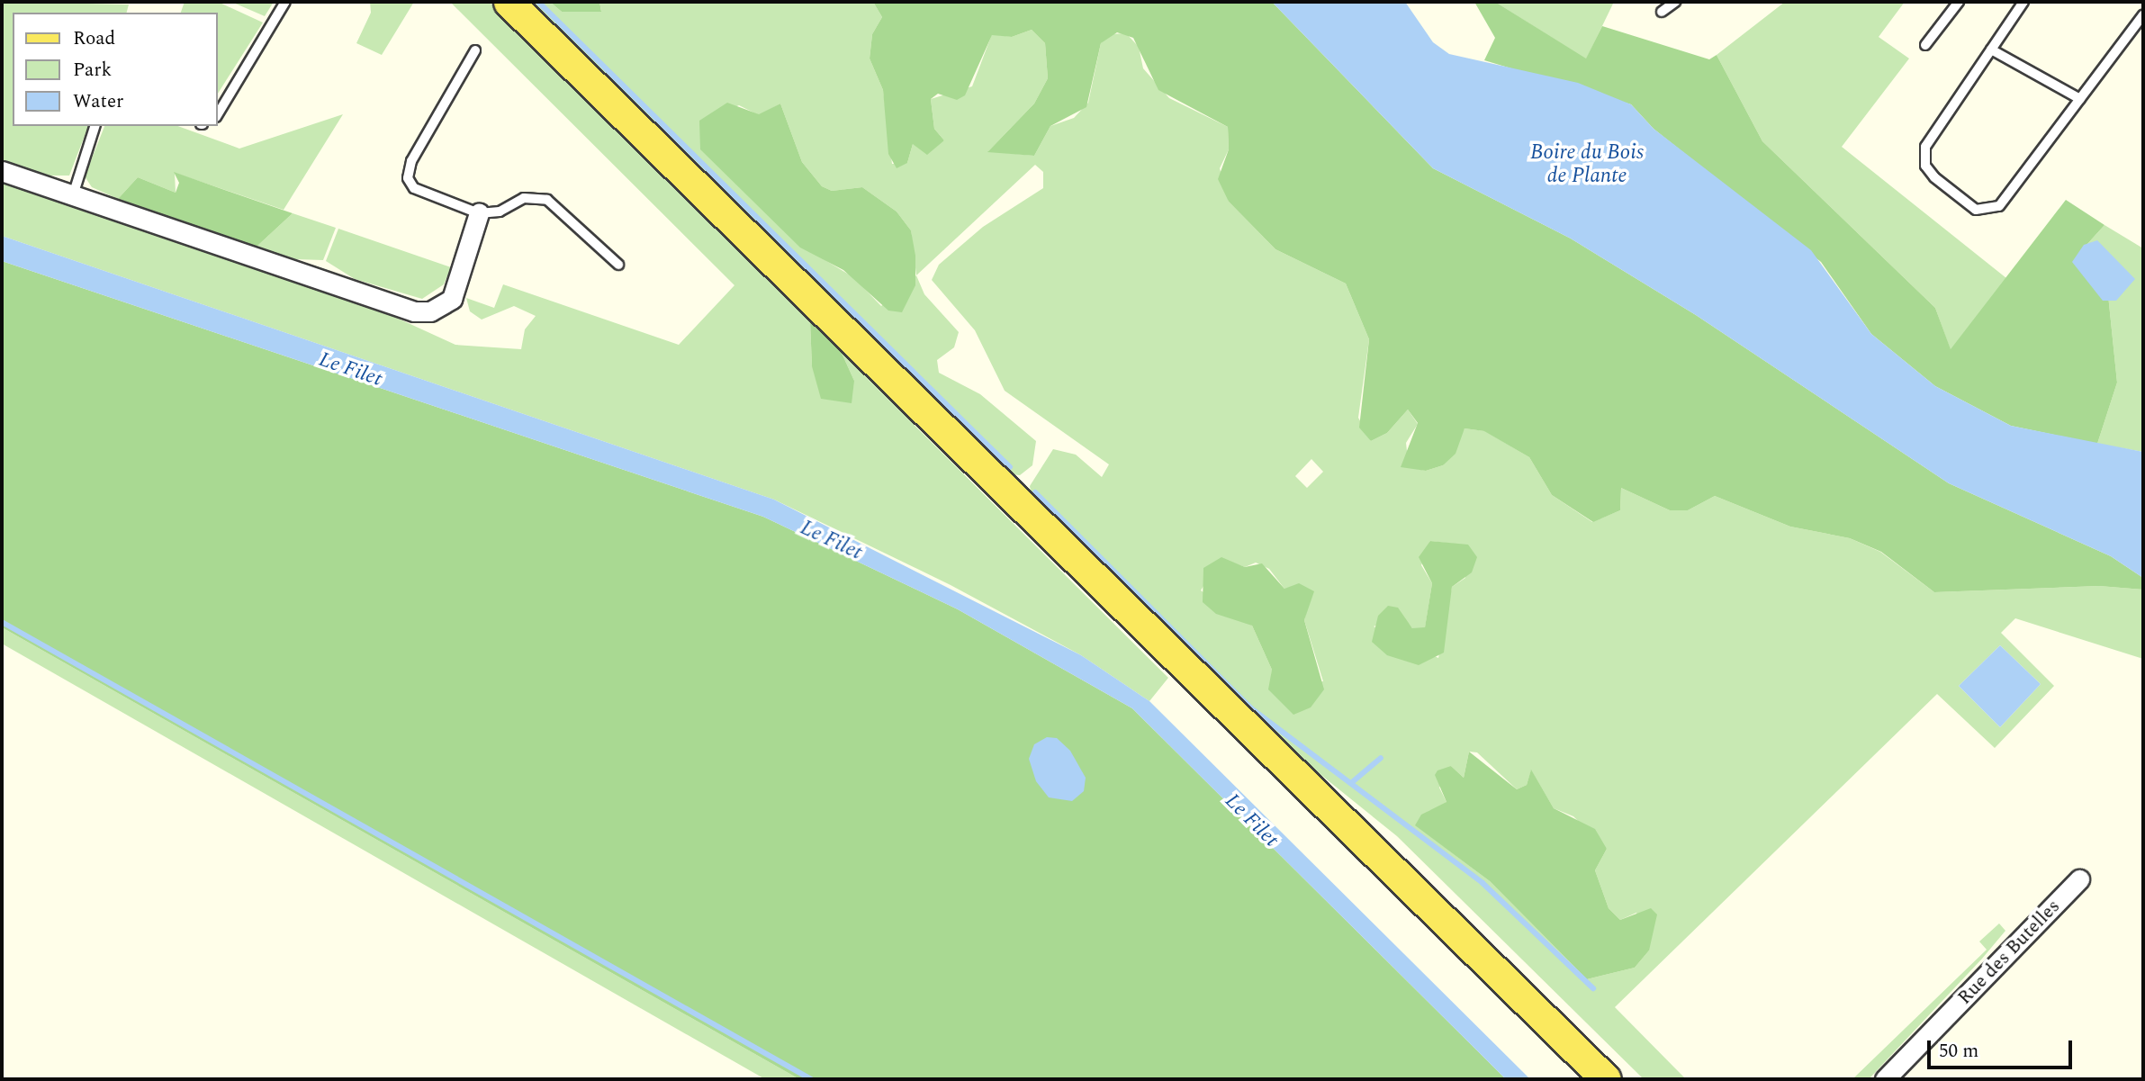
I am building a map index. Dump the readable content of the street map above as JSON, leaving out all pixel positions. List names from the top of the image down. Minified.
{"streets":{"street":["Rue des Butelles"]},"water":["Boire du Bois de Plante","Le Filet"],"legend":["Road","Park","Water"],"scale_bar":"50 m"}
